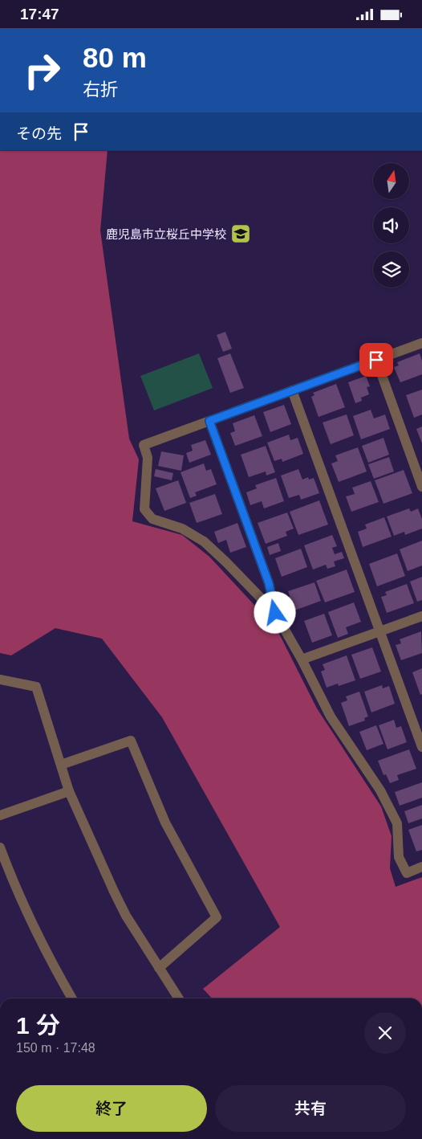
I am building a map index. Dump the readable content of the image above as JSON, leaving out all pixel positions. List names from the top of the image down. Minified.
{"places":{"school or university":["鹿児島市立桜丘中学校"]},"north":"top","page":{"status":"17:47","turn":["80 m","右折"],"then":"その先","heading":["1 分","150 m · 17:48"],"buttons":["終了","共有"]}}
